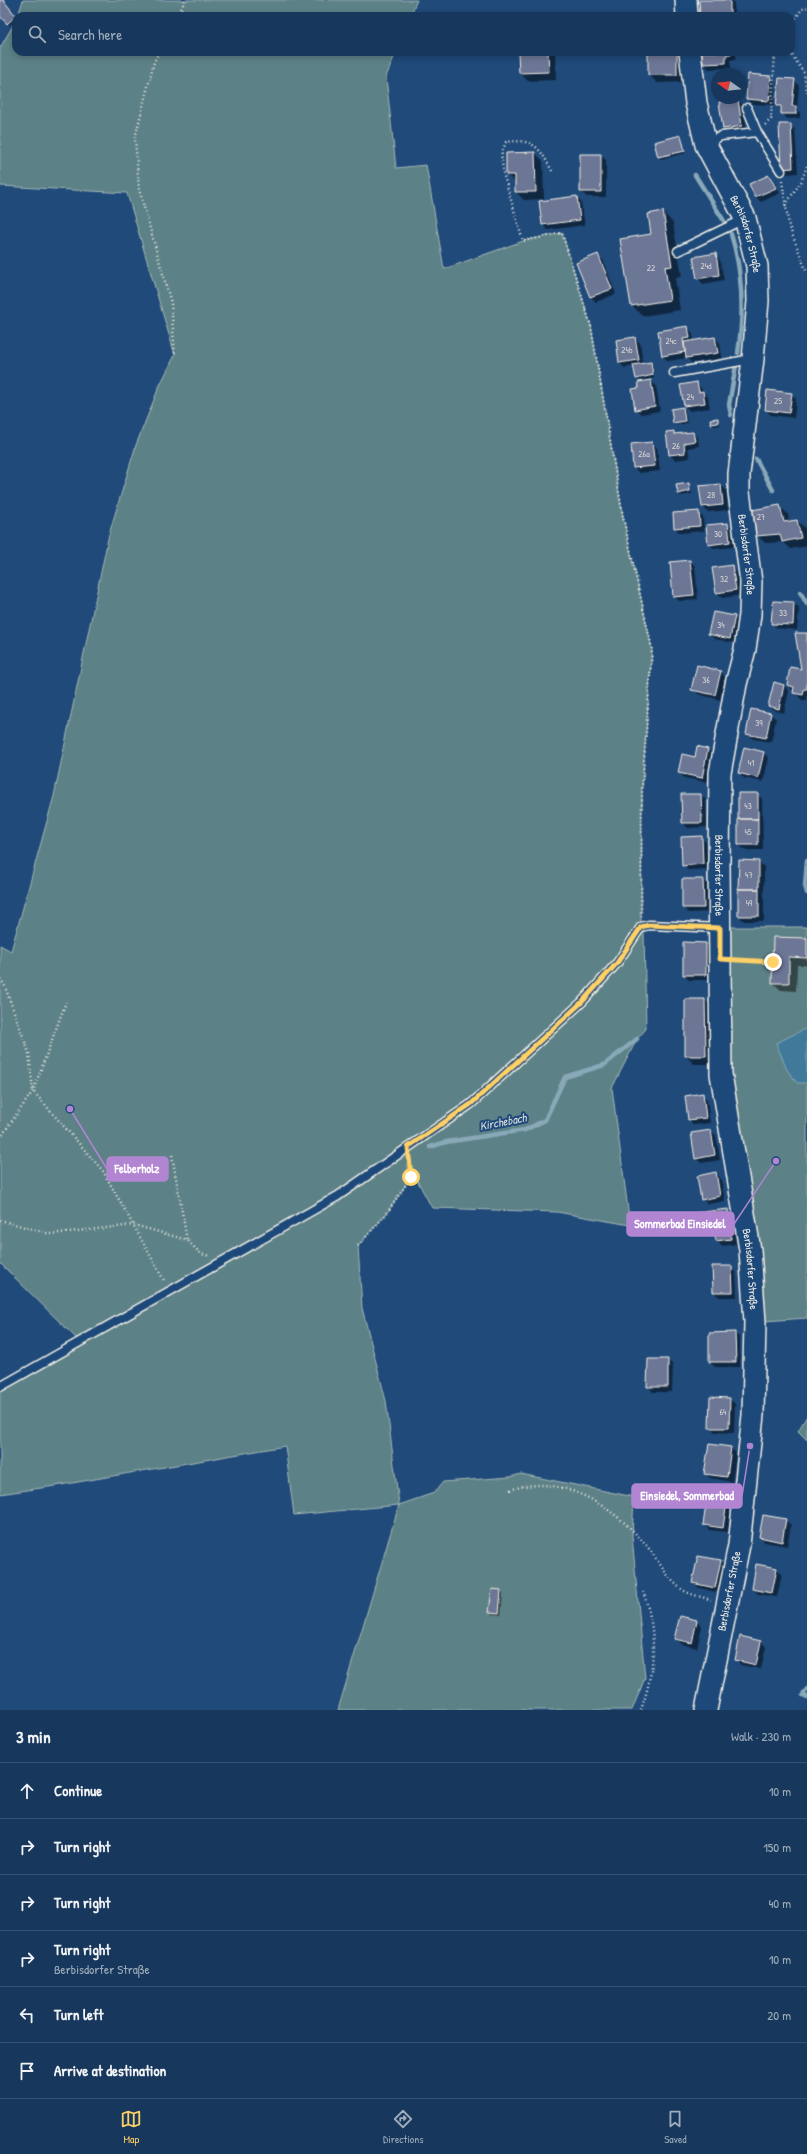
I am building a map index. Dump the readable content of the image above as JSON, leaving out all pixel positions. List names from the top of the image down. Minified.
{"streets":{"street":["Berbisdorfer Straße"]},"water":["Kirchebach"],"places":["Felberholz","Sommerbad Einsiedel","Einsiedel, Sommerbad"],"house_numbers":["24d","22","24c","24b","24","25","26","26a","28","27","30","32","33","34","36","39","41","43","45","47","49","64"],"north":"left","page":{"search":"Search here","heading":["3 min","Walk · 230 m"],"list":[["Continue","10 m"],["Turn right","150 m"],["Turn right","40 m"],["Turn right","Berbisdorfer Straße","10 m"],["Turn left","20 m"],"Arrive at destination"],"nav":["Map","Directions","Saved"]}}
